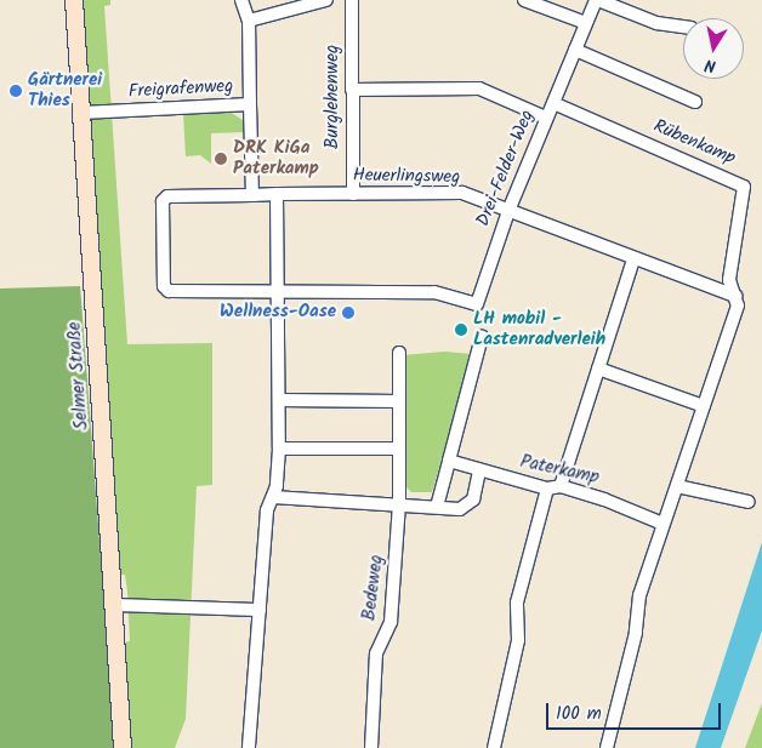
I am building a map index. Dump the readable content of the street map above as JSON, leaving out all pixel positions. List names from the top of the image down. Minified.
{"streets":{"main road":["Selmer Straße"],"street":["Freigrafenweg","Burglehenweg","Rübenkamp","Drei-Felder-Weg","Heuerlingsweg","Paterkamp","Bedeweg"]},"crossings":[["Freigrafenweg","Selmer Straße"],["Burglehenweg","Heuerlingsweg"],["Rübenkamp","Drei-Felder-Weg"],["Rübenkamp","Heuerlingsweg"],["Rübenkamp","Paterkamp"],["Drei-Felder-Weg","Heuerlingsweg"]],"places":["Gärtnerei Thies","DRK KiGa Paterkamp","Wellness-Oase","LH mobil - Lastenradverleih"],"scale_bar":"100 m","north":"bottom"}
